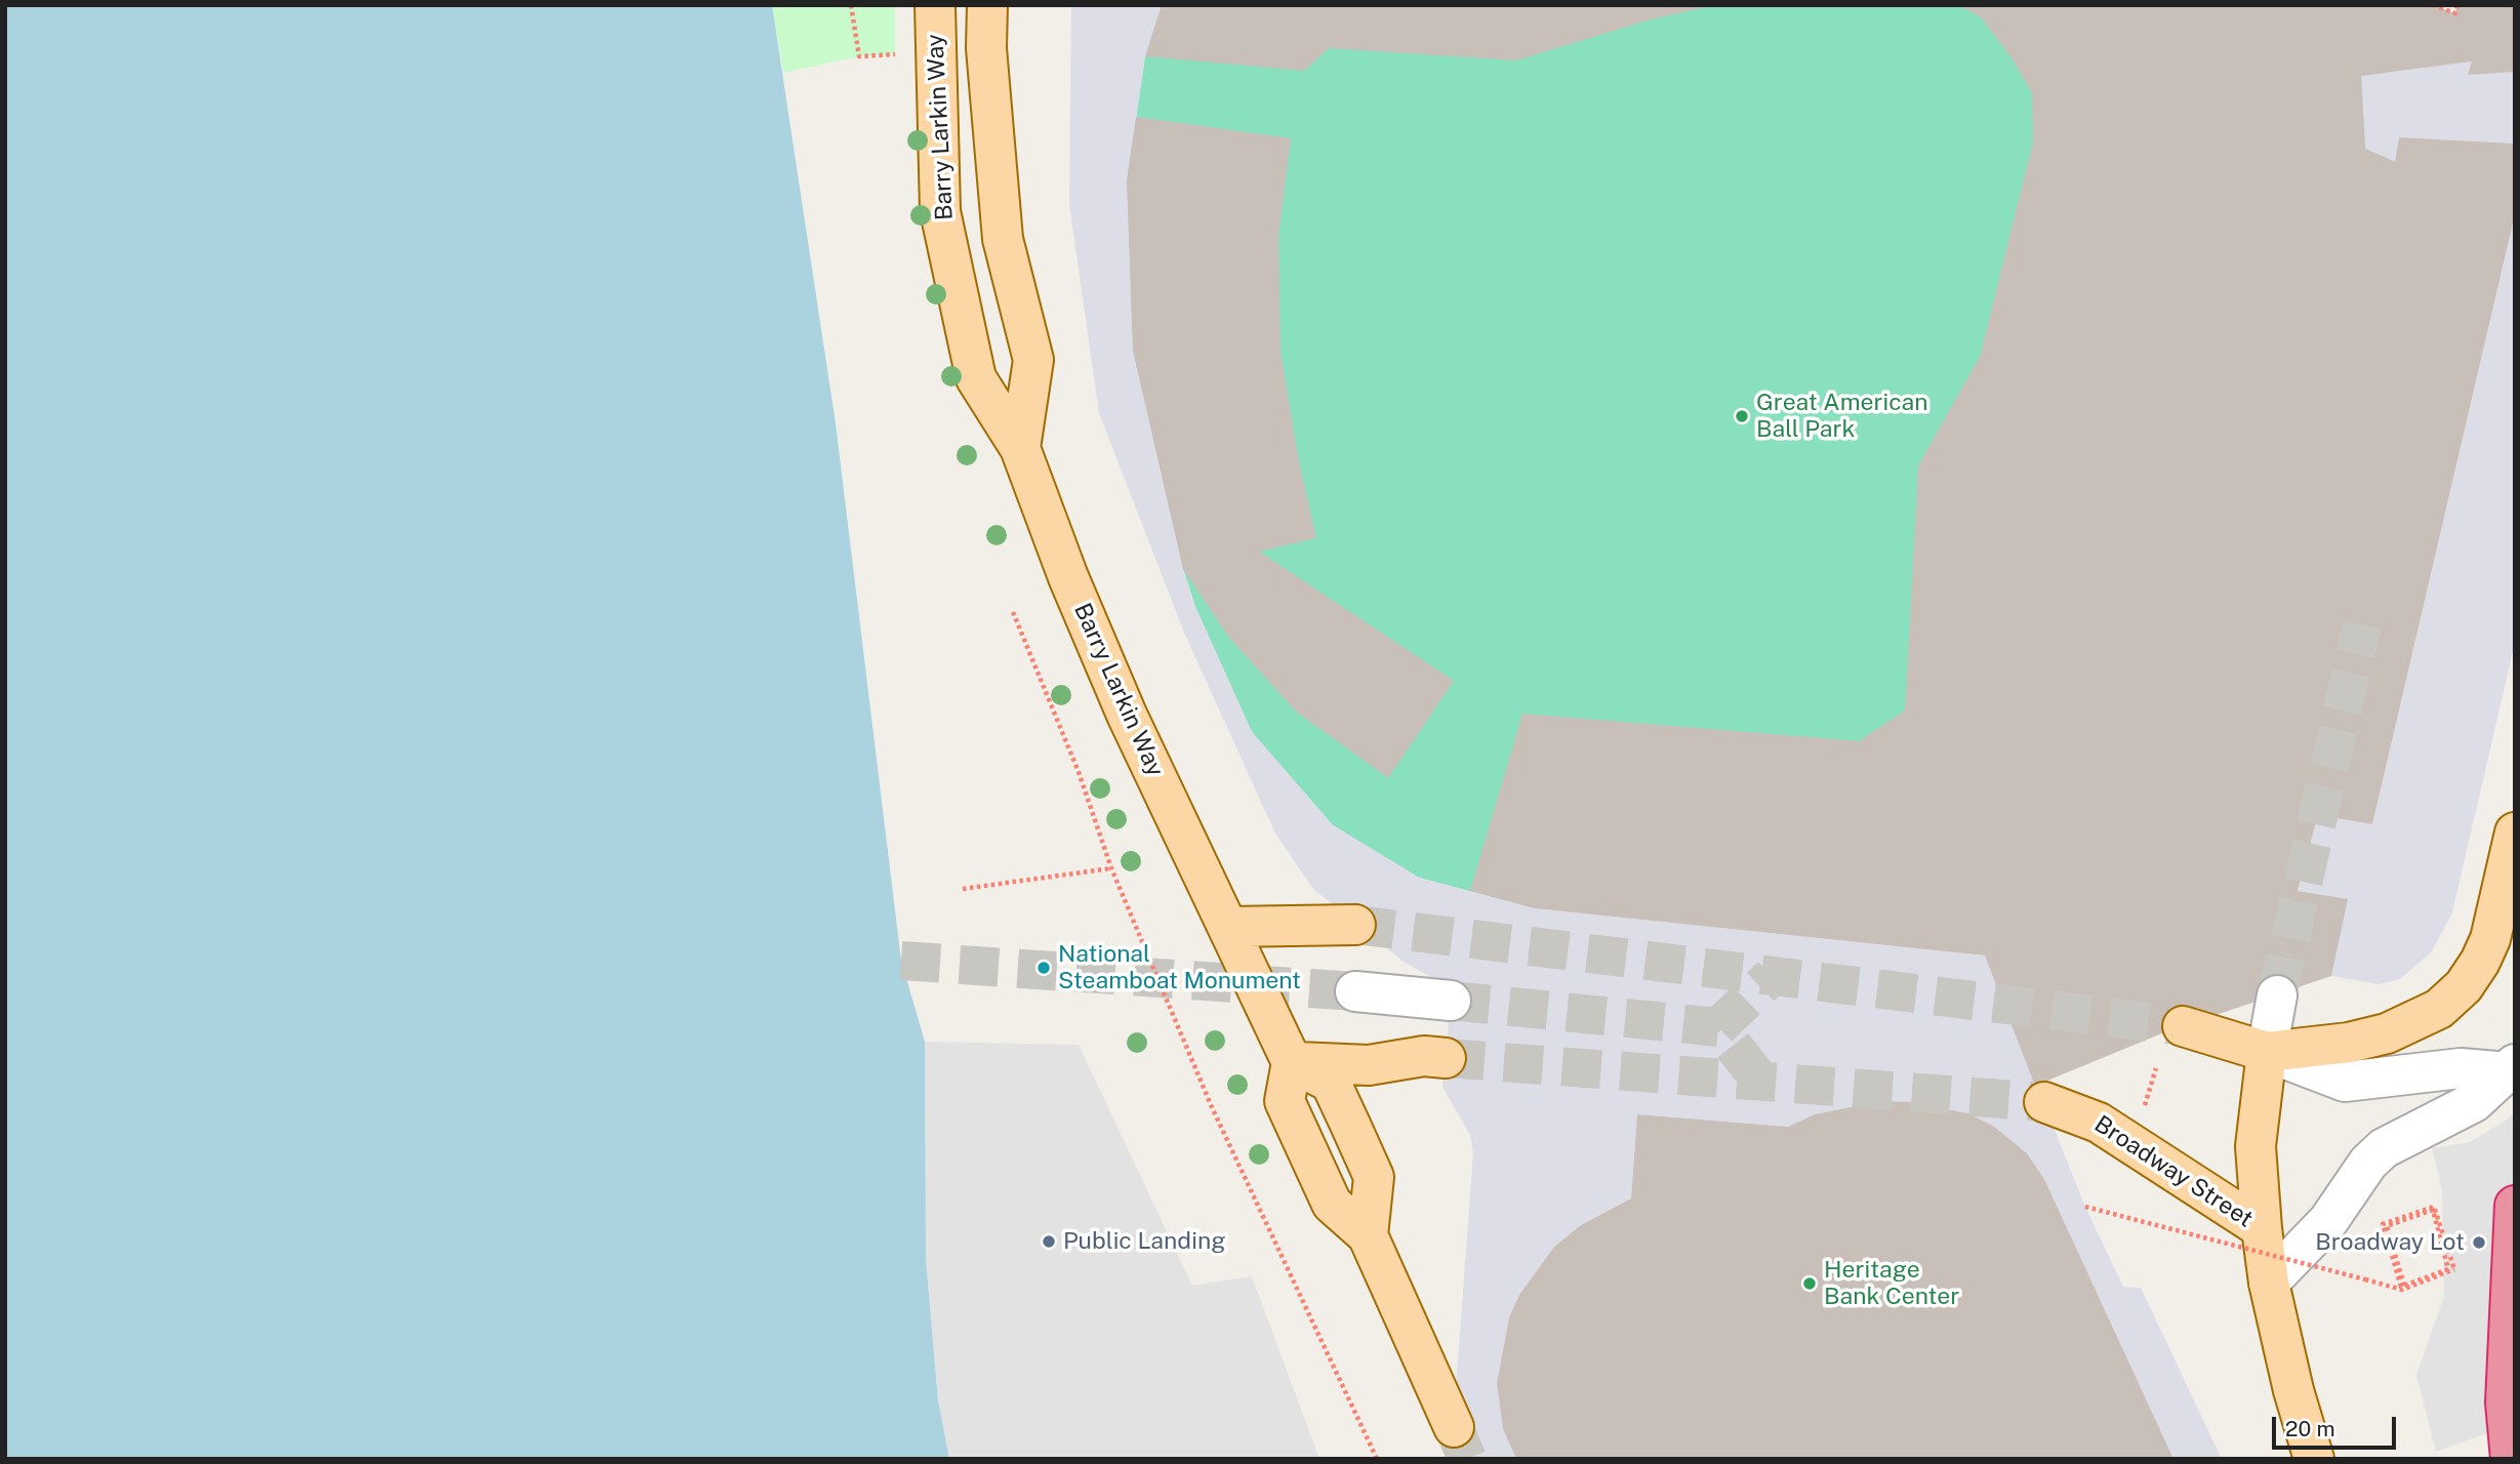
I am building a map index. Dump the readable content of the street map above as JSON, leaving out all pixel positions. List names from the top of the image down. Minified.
{"streets":{"main road":["Barry Larkin Way","Broadway Street"]},"places":["Great American Ball Park","National Steamboat Monument","Public Landing","Broadway Lot","Heritage Bank Center"],"scale_bar":"20 m"}
